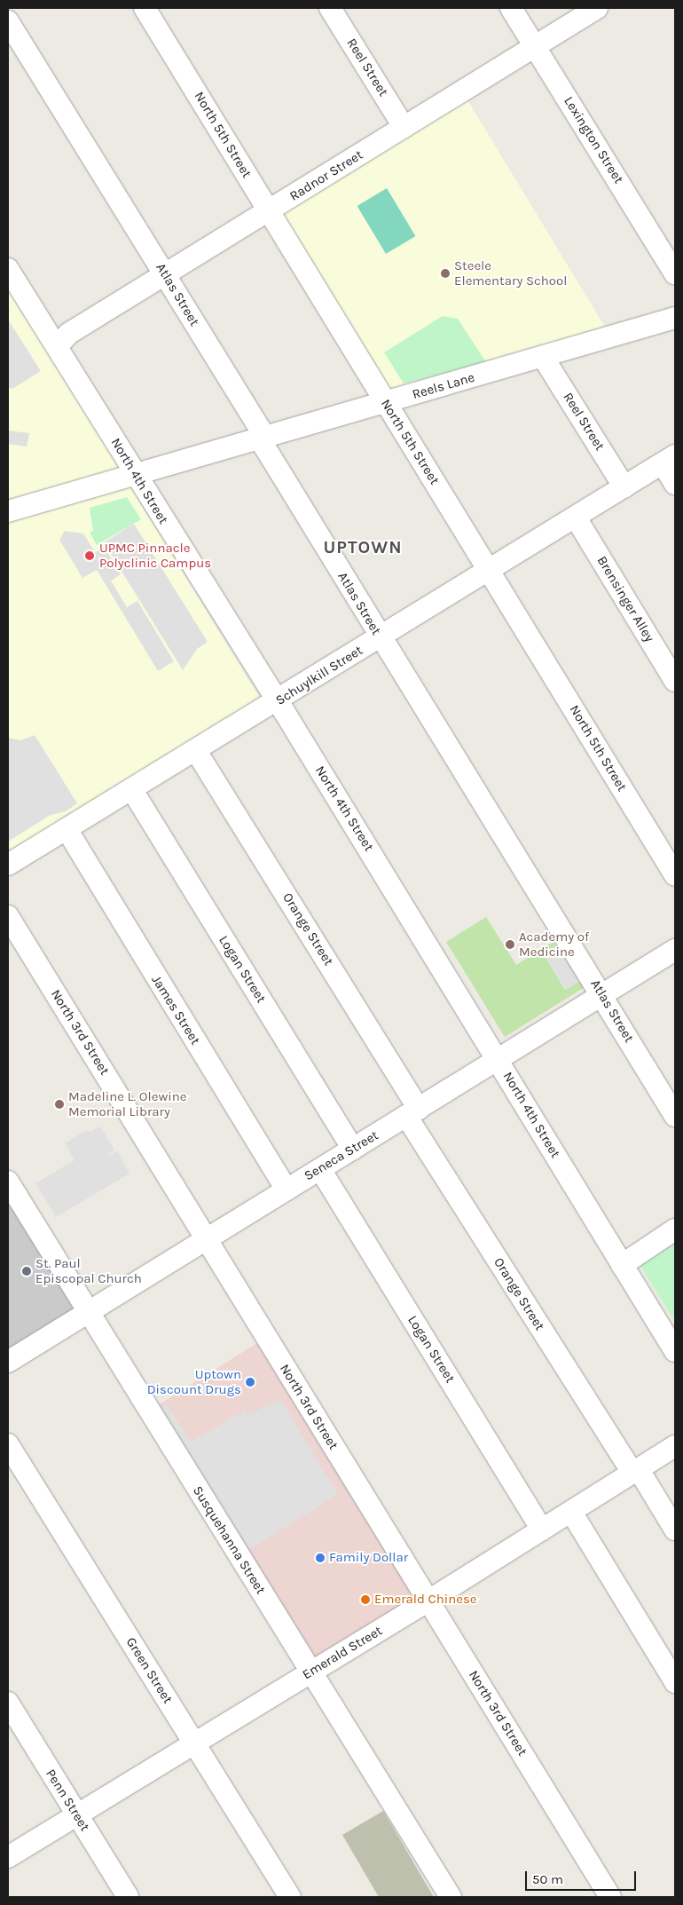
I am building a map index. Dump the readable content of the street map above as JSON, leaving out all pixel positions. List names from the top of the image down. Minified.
{"streets":{"street":["Reel Street","North 5th Street","Lexington Street","Radnor Street","Atlas Street","Reels Lane","North 4th Street","Brensinger Alley","Schuylkill Street","Orange Street","Logan Street","James Street","North 3rd Street","Seneca Street","Susquehanna Street","Emerald Street","Green Street","Penn Street"]},"crossings":[["Reel Street","Radnor Street"],["Reel Street","Reels Lane"],["Reel Street","Schuylkill Street"],["North 5th Street","Radnor Street"],["North 5th Street","Reels Lane"],["North 5th Street","Schuylkill Street"],["Lexington Street","Radnor Street"],["Radnor Street","Atlas Street"],["Radnor Street","North 4th Street"],["Atlas Street","Reels Lane"],["Atlas Street","Schuylkill Street"],["Atlas Street","Seneca Street"],["Reels Lane","North 4th Street"],["North 4th Street","Schuylkill Street"],["North 4th Street","Seneca Street"],["Brensinger Alley","Schuylkill Street"],["Schuylkill Street","Orange Street"],["Schuylkill Street","Logan Street"],["Schuylkill Street","James Street"],["Orange Street","Seneca Street"],["Orange Street","Emerald Street"],["Logan Street","Seneca Street"],["Logan Street","Emerald Street"],["James Street","Seneca Street"],["North 3rd Street","Seneca Street"],["North 3rd Street","Emerald Street"],["Seneca Street","Susquehanna Street"],["Susquehanna Street","Emerald Street"],["Emerald Street","Green Street"],["Emerald Street","Penn Street"]],"districts":["UPTOWN"],"places":["Steele Elementary School","UPMC Pinnacle Polyclinic Campus","Academy of Medicine","Madeline L. Olewine Memorial Library","St. Paul Episcopal Church","Uptown Discount Drugs","Family Dollar","Emerald Chinese"],"scale_bar":"50 m"}
